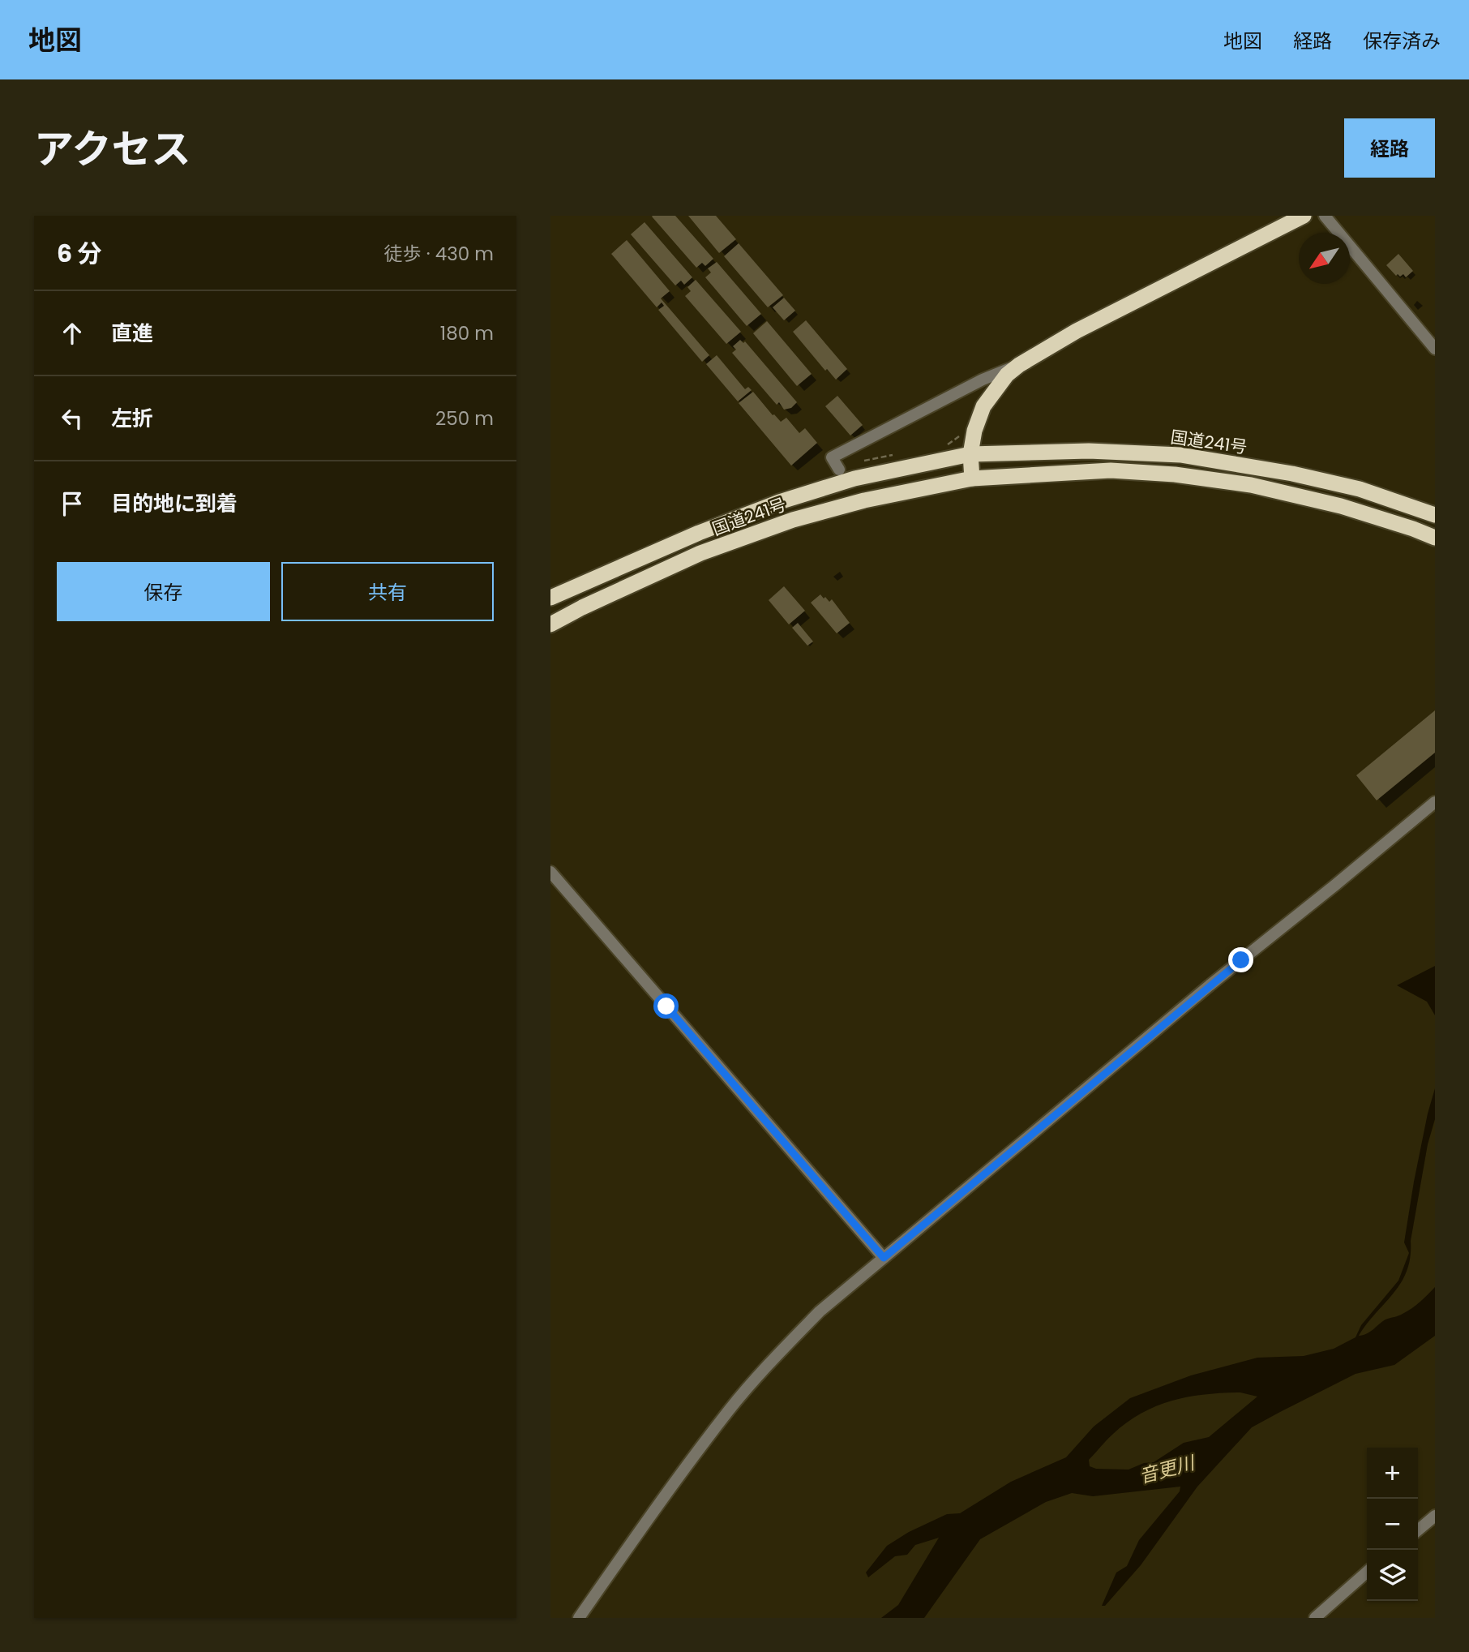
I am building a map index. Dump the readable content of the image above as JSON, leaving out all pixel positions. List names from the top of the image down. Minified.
{"streets":{"highway":["国道241号"]},"water":["音更川"],"north":"bottom left","page":{"header":"地図","nav":["地図","経路","保存済み"],"title":"アクセス","buttons":["経路",["保存","共有"]],"heading":["6 分","徒歩 · 430 m"],"list":[["直進","180 m"],["左折","250 m"],"目的地に到着"],"map_buttons":["+","−"]}}
